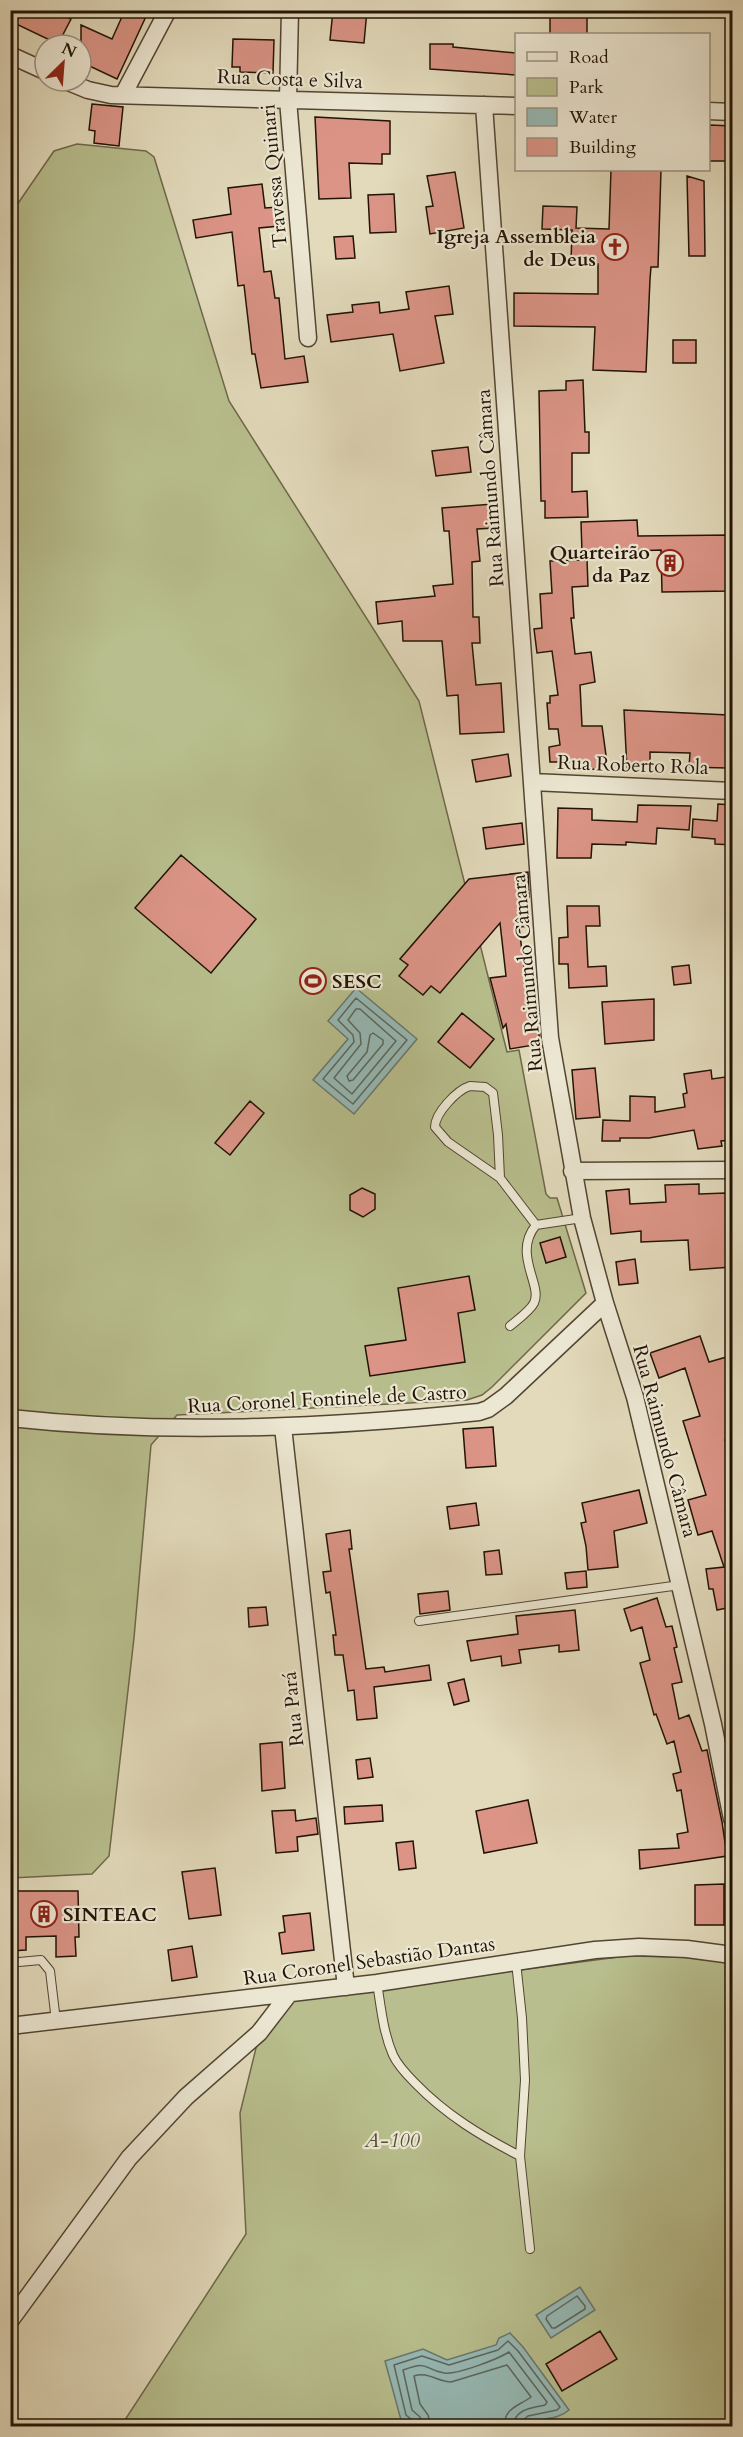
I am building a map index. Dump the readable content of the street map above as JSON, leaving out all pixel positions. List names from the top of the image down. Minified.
{"streets":{"street":["Rua Costa e Silva","Travessa Quinari","Rua Raimundo Câmara","Rua Roberto Rola","Rua Coronel Fontinele de Castro","Rua Pará","Rua Coronel Sebastião Dantas"]},"crossings":[["Rua Costa e Silva","Travessa Quinari"],["Rua Costa e Silva","Rua Raimundo Câmara"],["Rua Raimundo Câmara","Rua Roberto Rola"],["Rua Raimundo Câmara","Rua Coronel Fontinele de Castro"],["Rua Coronel Fontinele de Castro","Rua Pará"],["Rua Pará","Rua Coronel Sebastião Dantas"]],"parks":["A-100"],"places":{"church":["Igreja Assembleia de Deus"],"building":["Quarteirão da Paz","SINTEAC"],"sports":["SESC"]},"legend":["Road","Park","Water","Building"],"north":"top right"}
